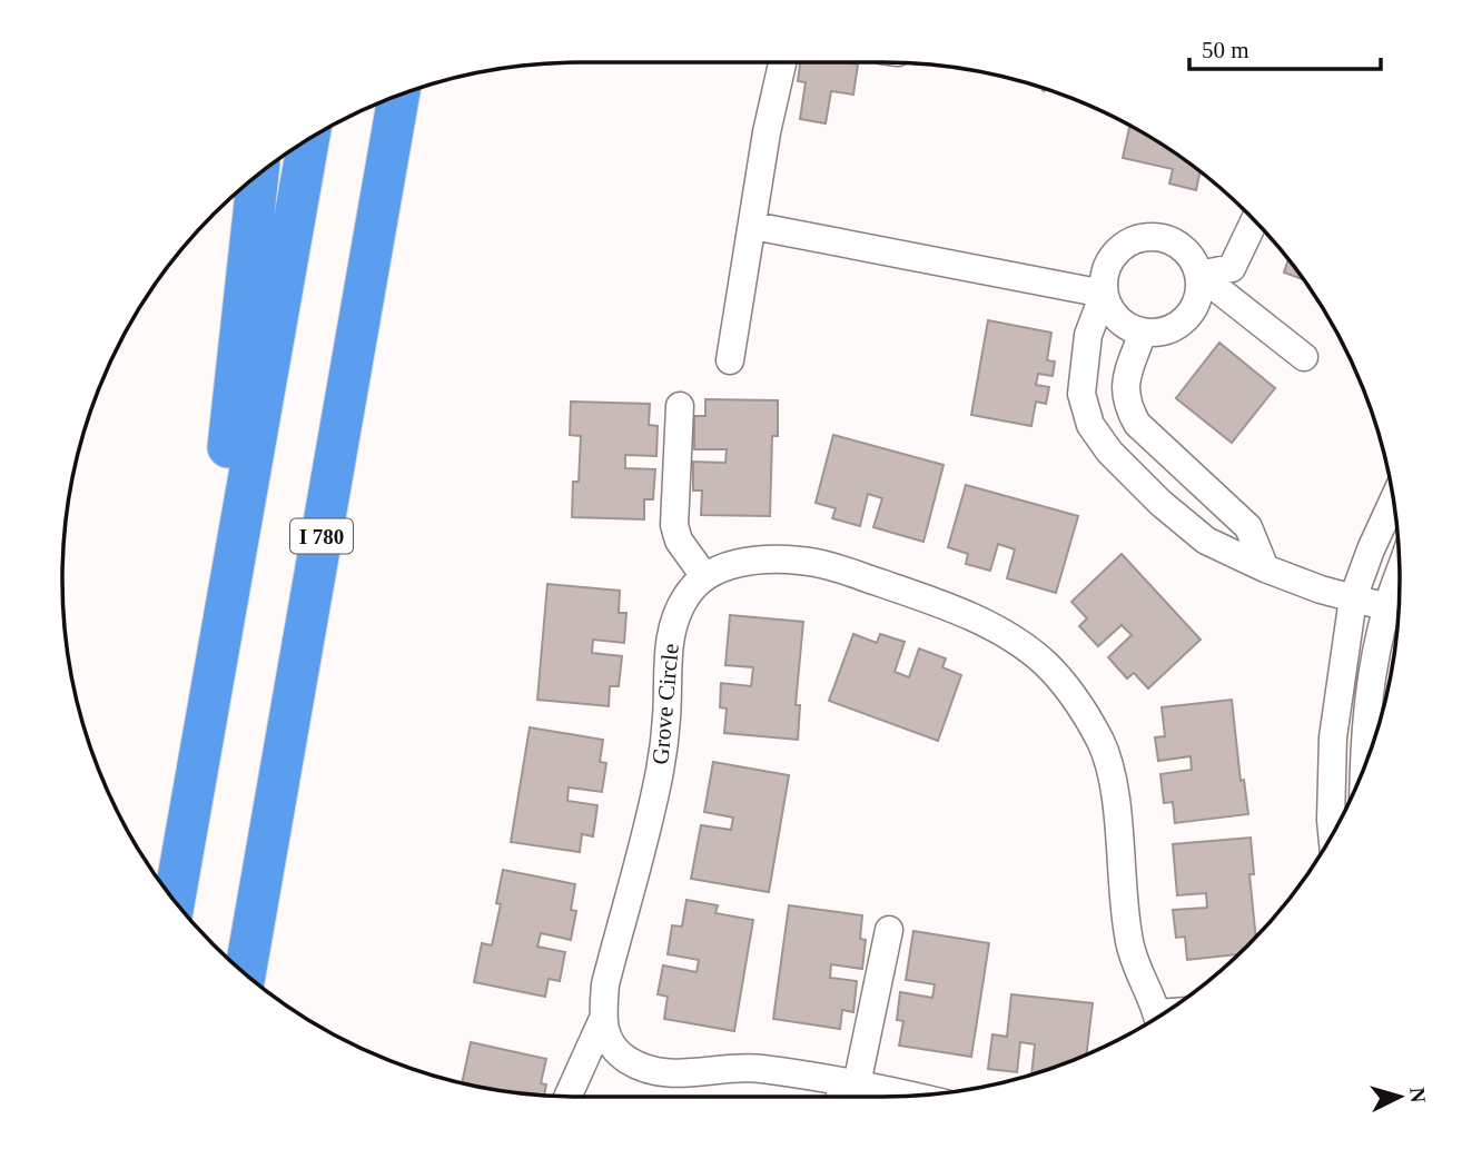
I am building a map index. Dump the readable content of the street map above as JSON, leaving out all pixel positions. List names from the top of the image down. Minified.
{"streets":{"highway":["I 780"],"street":["Grove Circle"]},"scale_bar":"50 m","north":"right"}
